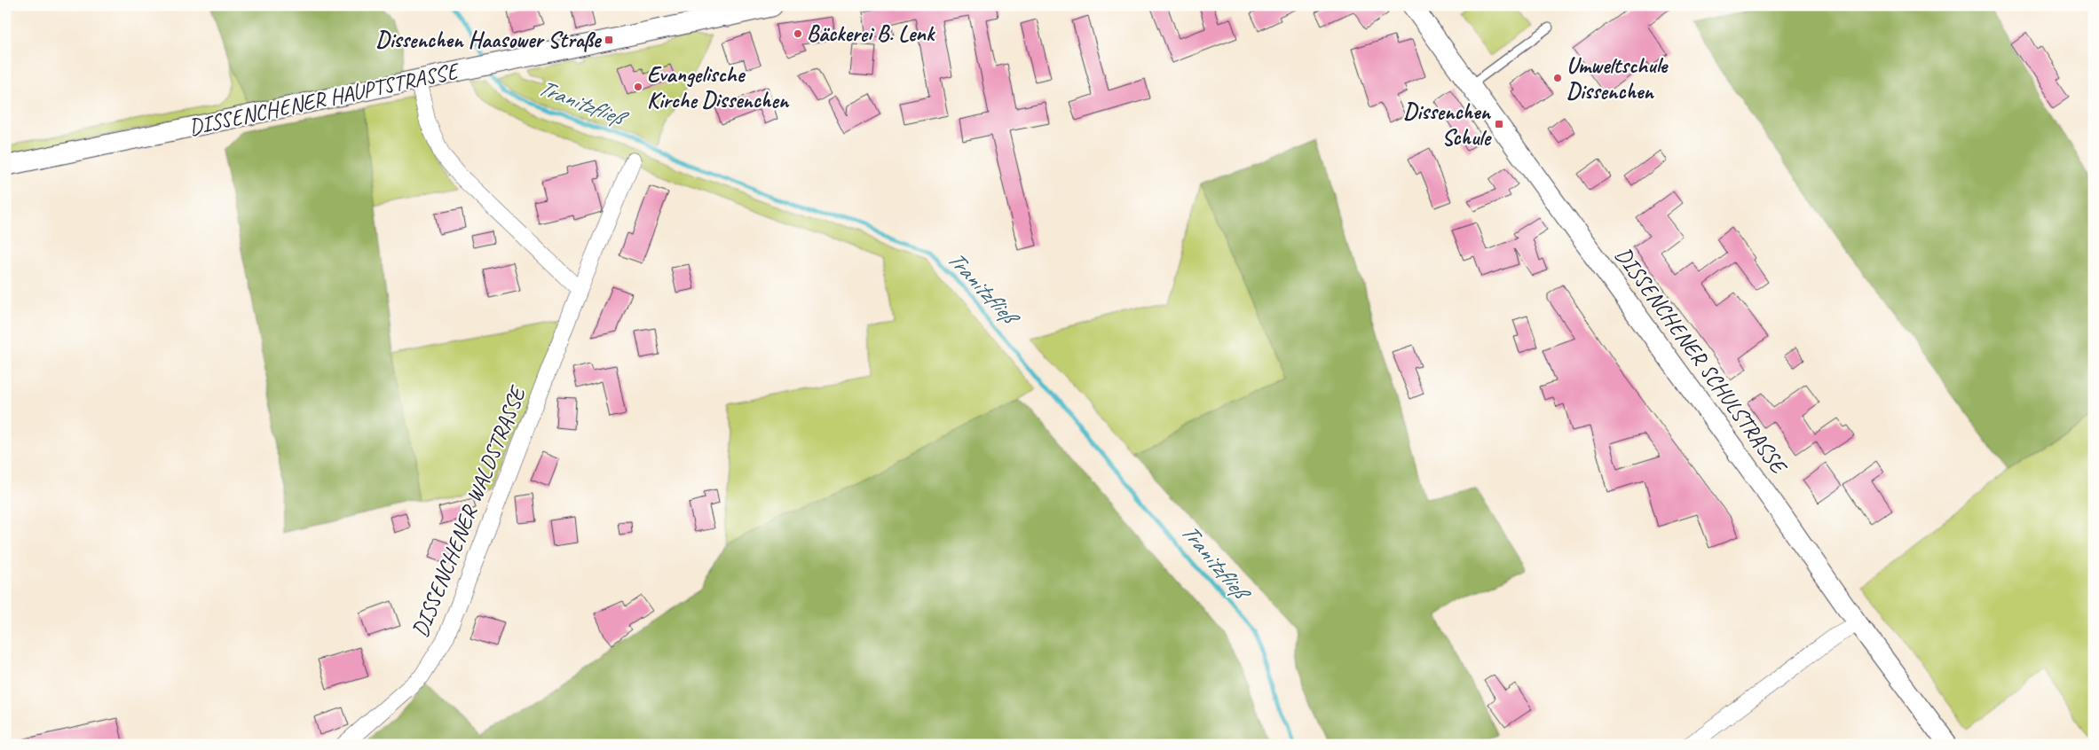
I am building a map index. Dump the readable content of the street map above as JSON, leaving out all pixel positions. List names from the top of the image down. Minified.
{"streets":{"main road":["DISSENCHENER HAUPTSTRASSE"],"street":["DISSENCHENER SCHULSTRASSE","DISSENCHENER WALDSTRASSE"]},"water":["Tranitzfließ"],"places":{"other":["Bäckerei B. Lenk","Umweltschule Dissenchen","Evangelische Kirche Dissenchen"],"transit":["Dissenchen Haasower Straße","Dissenchen Schule"]}}
